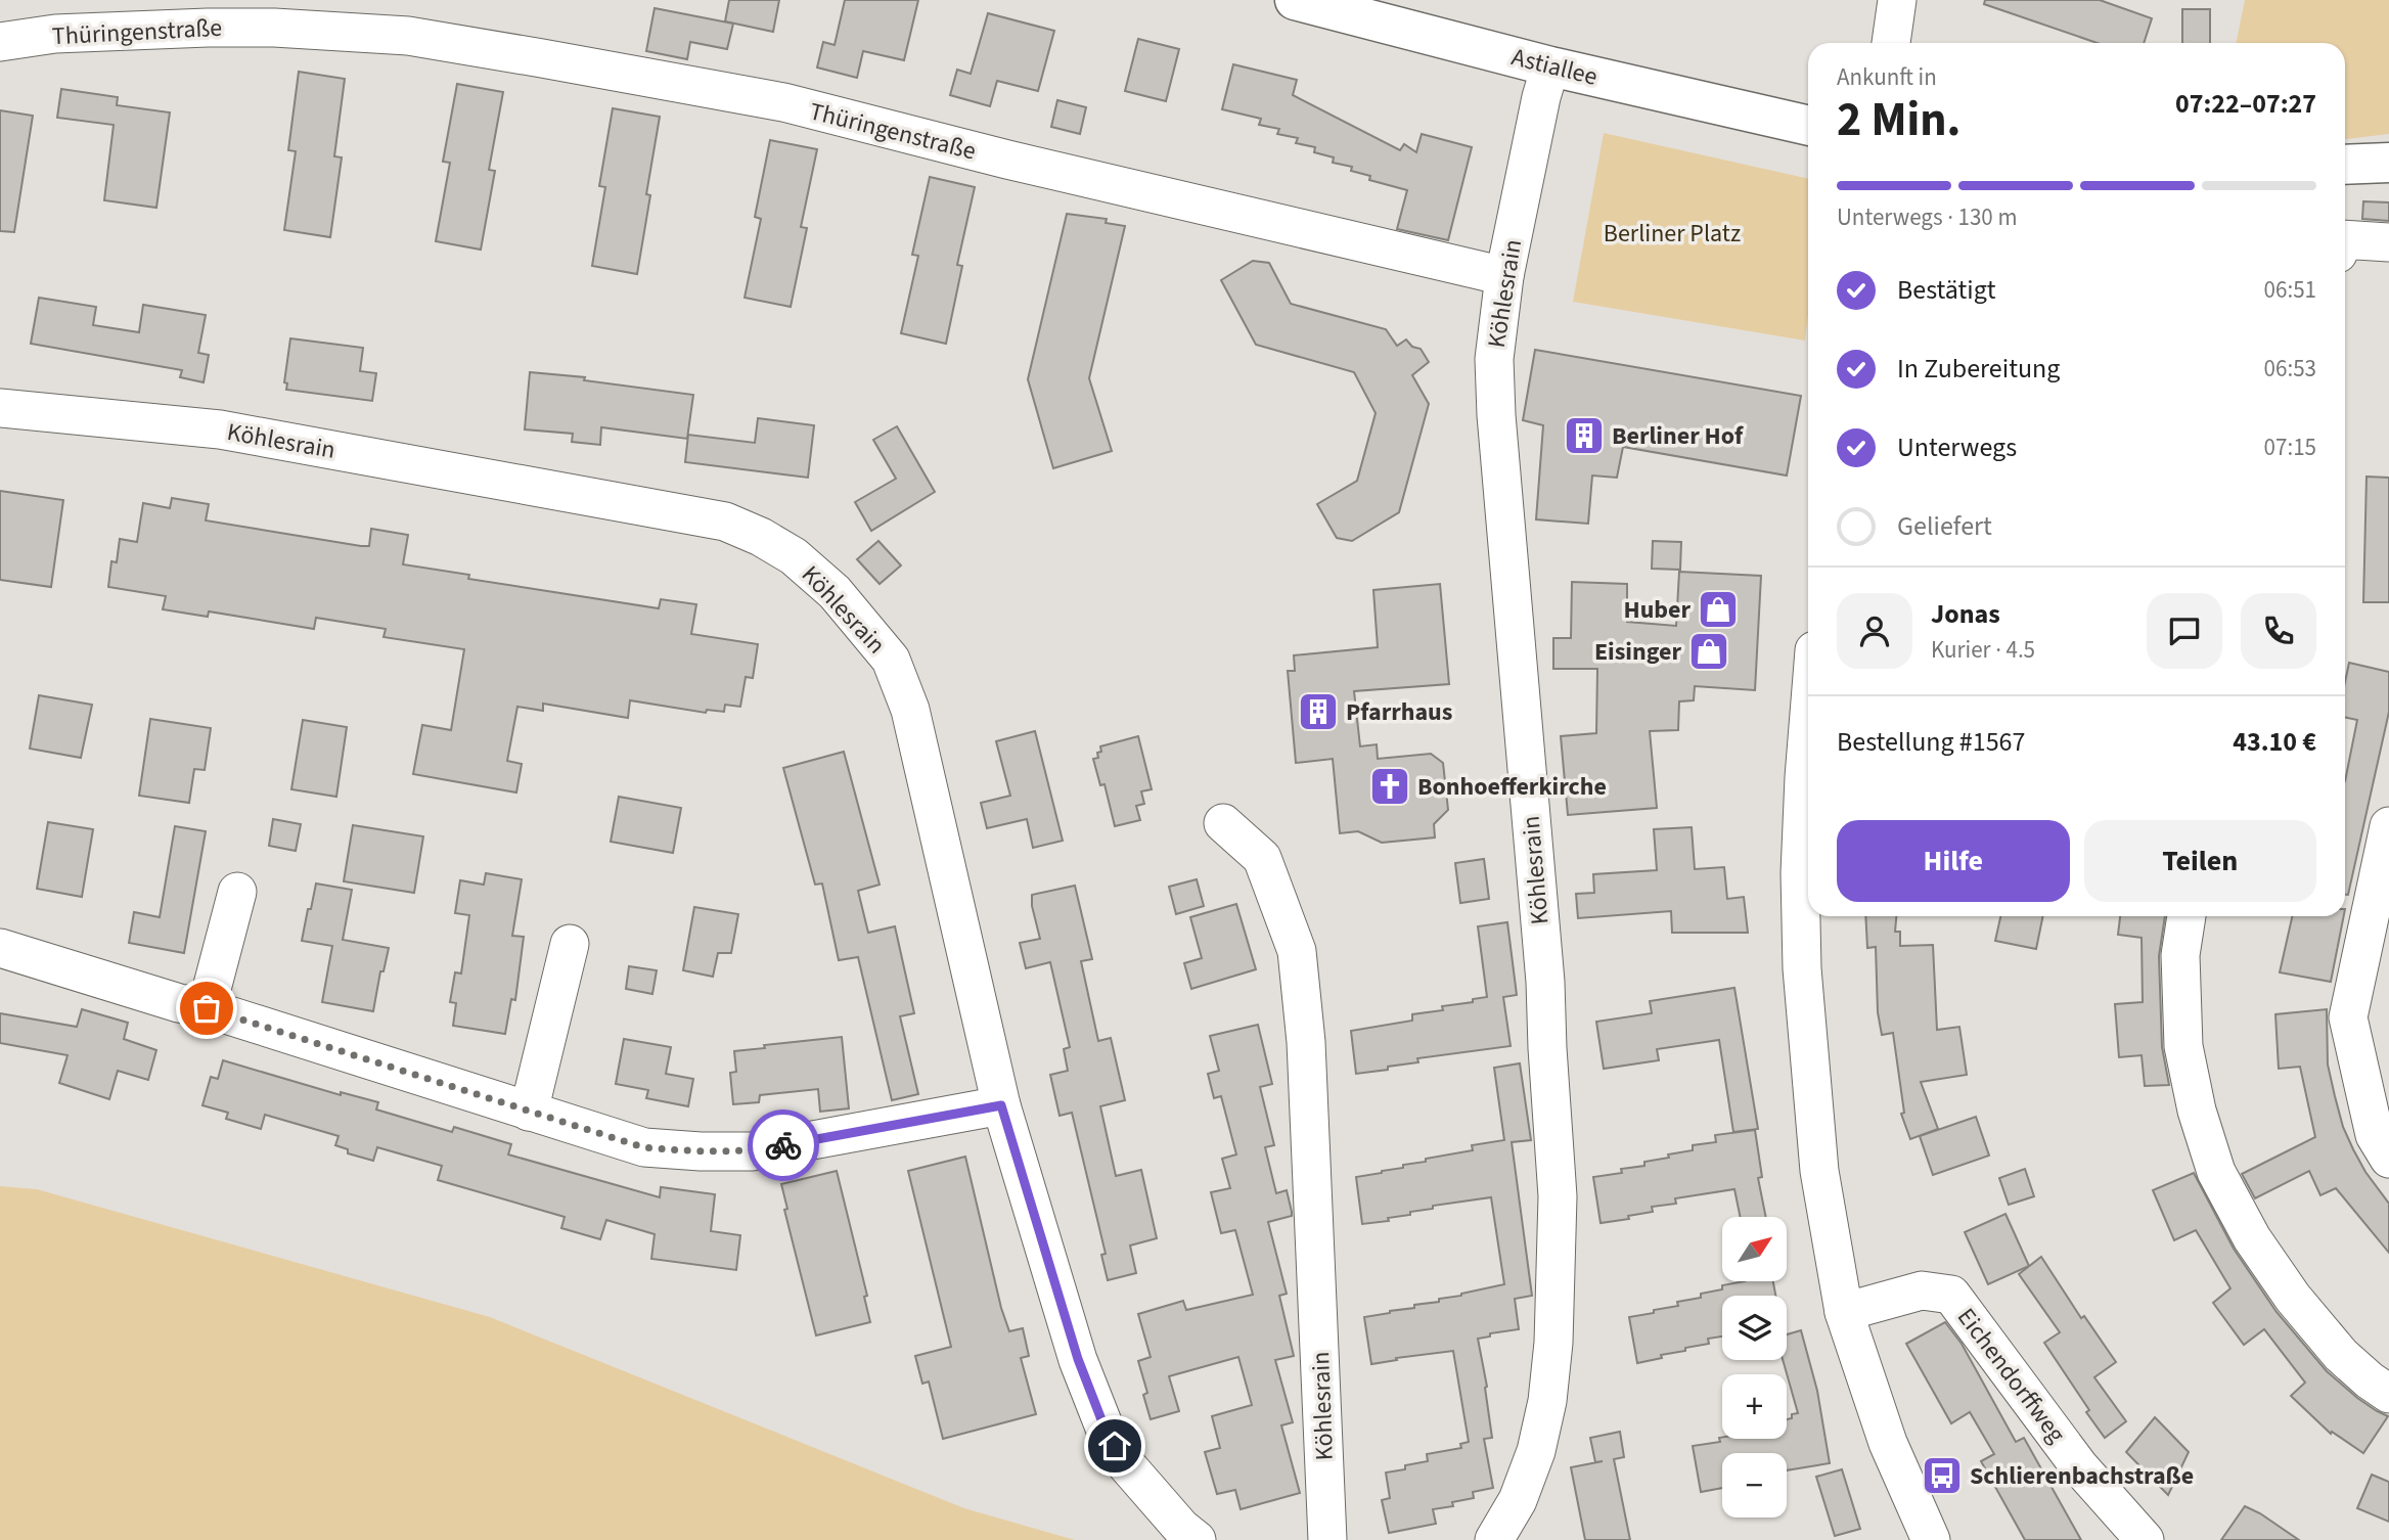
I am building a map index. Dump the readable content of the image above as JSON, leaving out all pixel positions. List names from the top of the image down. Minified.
{"streets":{"street":["Thüringenstraße","Astiallee","Köhlesrain","Eichendorffweg"]},"crossings":[["Thüringenstraße","Köhlesrain"],["Astiallee","Köhlesrain"]],"parks":["Berliner Platz"],"places":{"building":["Berliner Hof","Pfarrhaus"],"shop":["Huber","Eisinger"],"church":["Bonhoefferkirche"],"bus stop":["Schlierenbachstraße"]},"north":"top right","page":{"heading":["2 Min.","Ankunft in","07:22–07:27"],"panel":["Jonas","Kurier · 4.5","Bestellung #1567","43.10 €"],"bar":"Unterwegs · 130 m","list":[["Bestätigt","06:51"],["In Zubereitung","06:53"],["Unterwegs","07:15"],"Geliefert"],"buttons":["Hilfe","Teilen"],"map_buttons":["+","−"]}}
